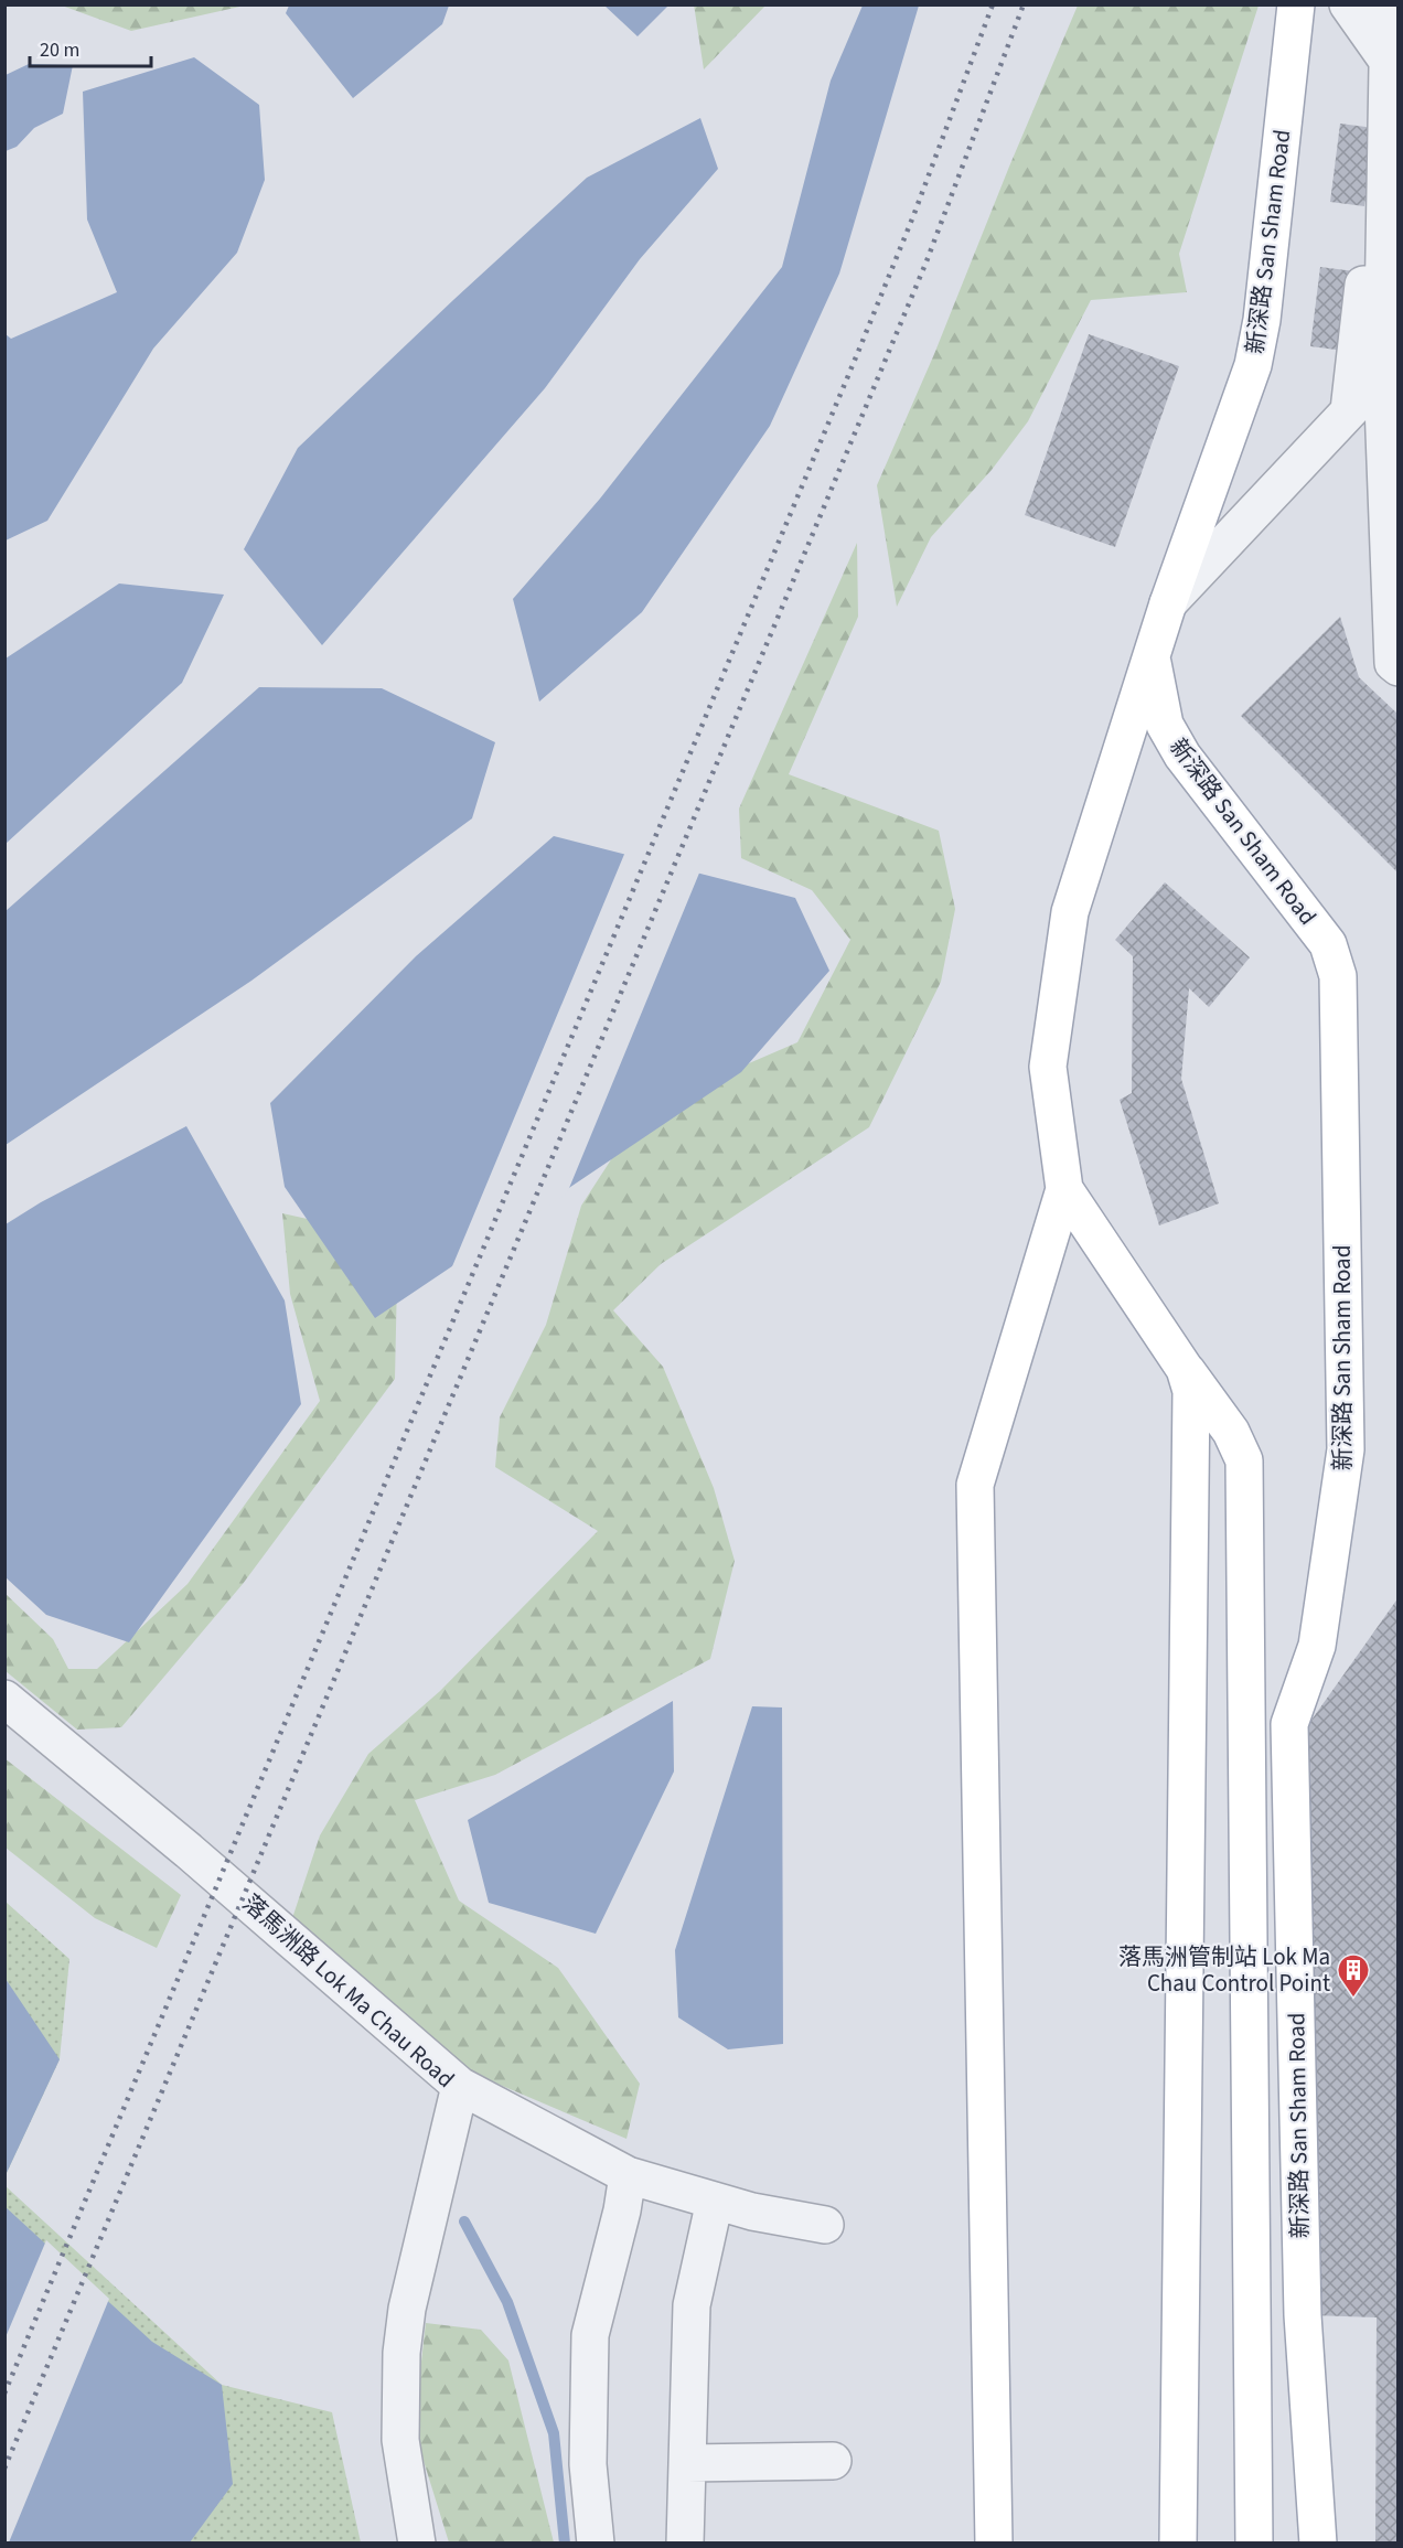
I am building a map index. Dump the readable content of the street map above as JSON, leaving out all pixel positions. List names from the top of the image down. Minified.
{"streets":{"main road":["新深路 San Sham Road"],"street":["落馬洲路 Lok Ma Chau Road"]},"places":{"building":["落馬洲管制站 Lok Ma Chau Control Point"]},"scale_bar":"20 m"}
